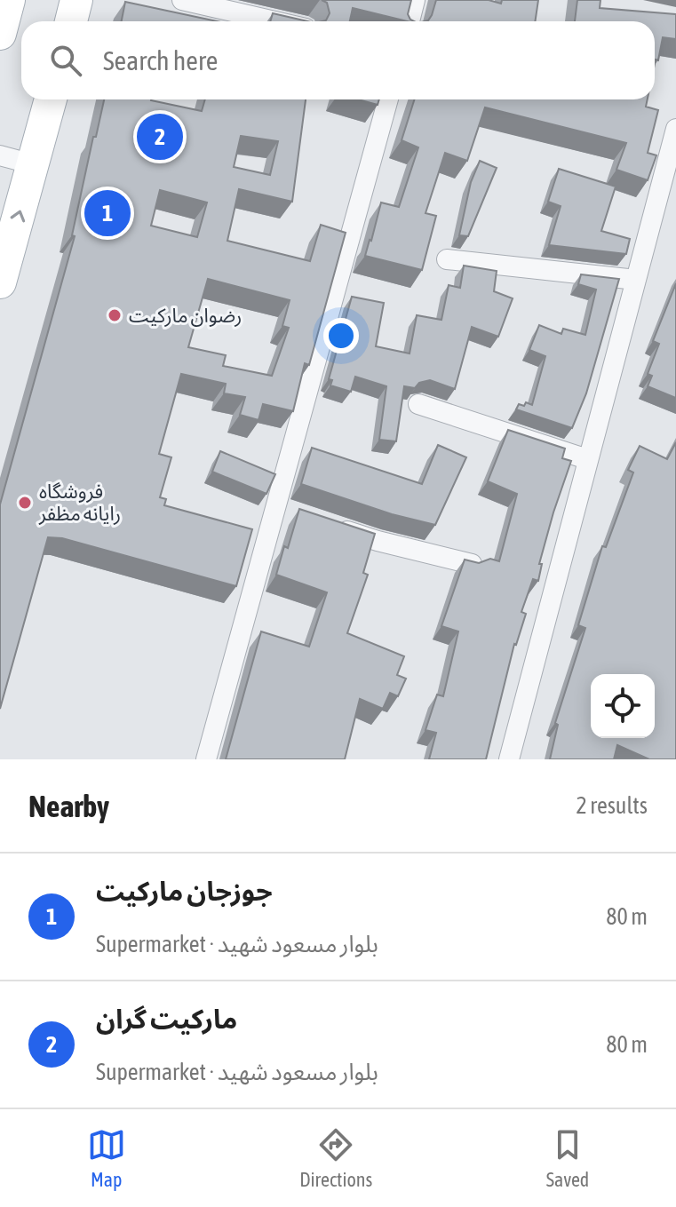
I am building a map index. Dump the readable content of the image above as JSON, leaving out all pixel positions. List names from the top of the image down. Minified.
{"places":["رضوان مارکیت","فروشگاه رایانه مظفر"],"page":{"search":"Search here","pins":["2","1"],"heading":["Nearby","2 results"],"list":[{"mark":"1","name":"جوزجان مارکیت","note":"Supermarket · بلوار مسعود شهید","value":"80 m"},{"mark":"2","name":"مارکیت گران","note":"Supermarket · بلوار مسعود شهید","value":"80 m"}],"nav":["Map","Directions","Saved"]}}
